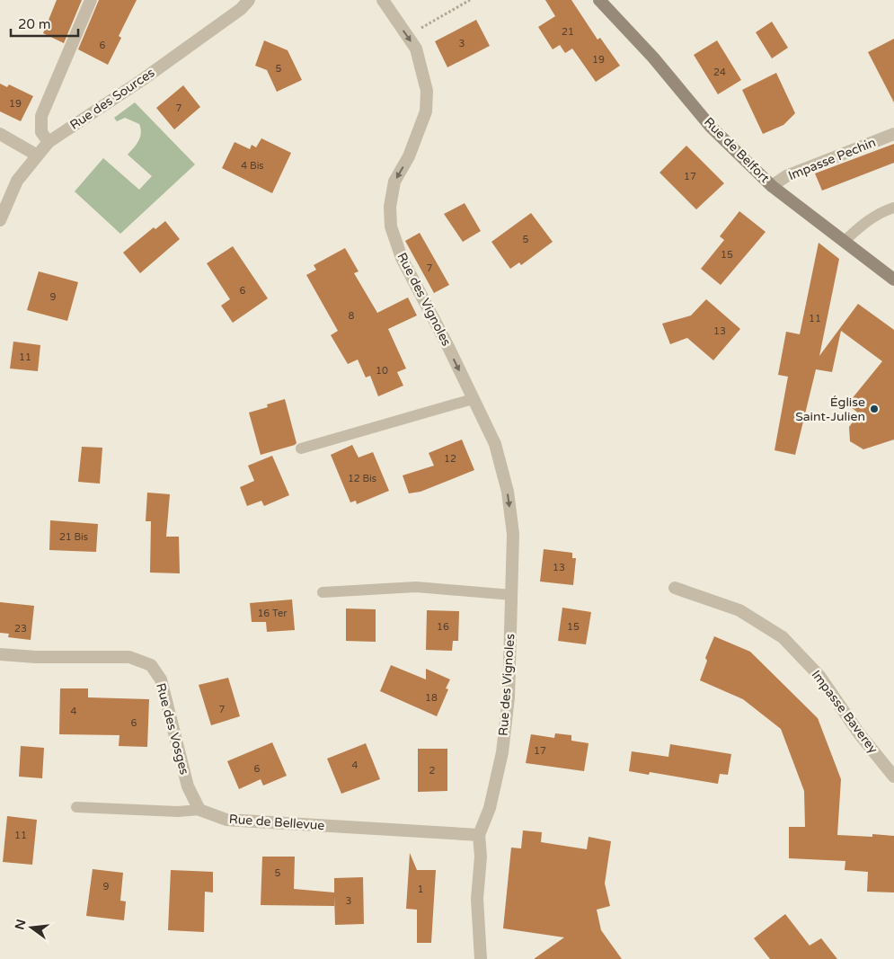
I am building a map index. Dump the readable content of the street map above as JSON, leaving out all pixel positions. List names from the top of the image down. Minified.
{"streets":{"main road":["Rue de Belfort"],"street":["Rue des Sources","Impasse Pechin","Rue des Vignoles","Impasse Baverey","Rue des Vosges","Rue de Bellevue"]},"crossings":[["Rue de Belfort","Impasse Pechin"],["Rue des Vignoles","Rue de Bellevue"],["Rue des Vosges","Rue de Bellevue"]],"one_way":["Rue des Vignoles"],"places":["Église Saint-Julien"],"house_numbers":["21","3","6","19","5","24","19","7","4 Bis","17","5","15","7","6","9","8","11","13","11","10","12","12 Bis","21 Bis","13","16 Ter","16","15","23","18","7","4","6","17","4","6","2","11","5","9","1","3"],"scale_bar":"20 m","north":"left"}
